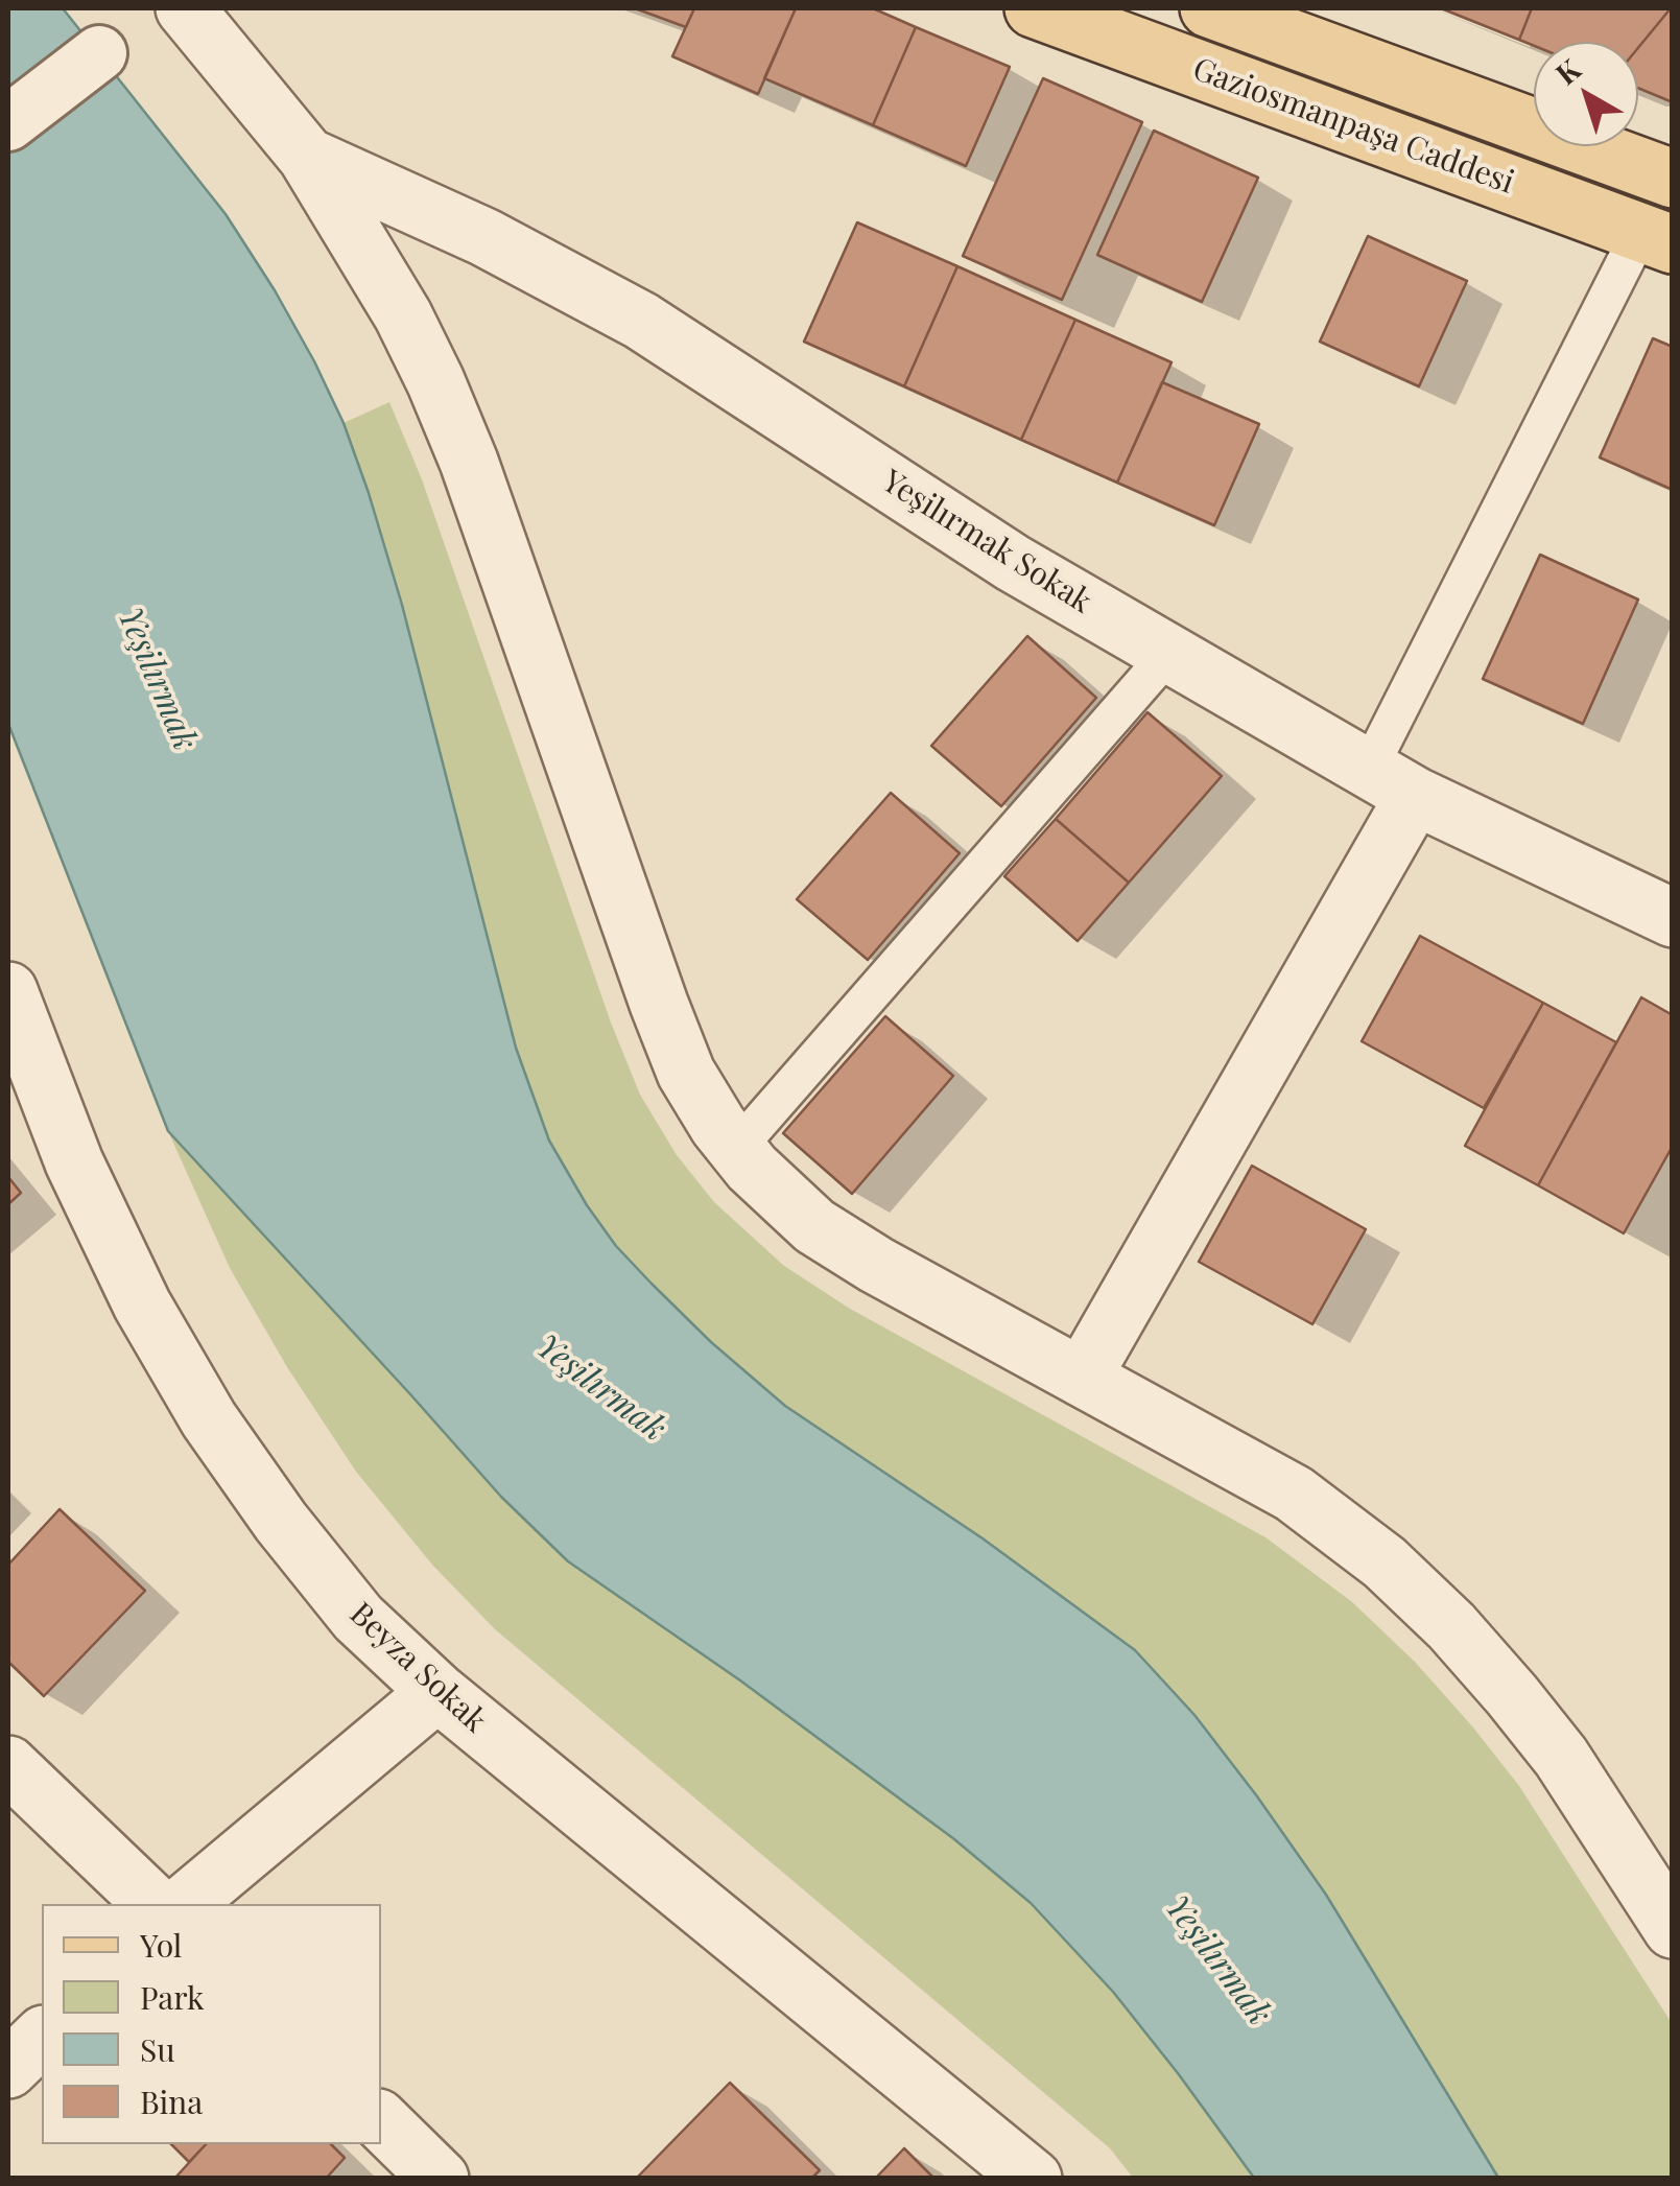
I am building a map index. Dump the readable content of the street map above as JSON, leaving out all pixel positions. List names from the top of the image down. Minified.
{"streets":{"main road":["Gaziosmanpaşa Caddesi"],"street":["Yeşilırmak Sokak","Beyza Sokak"]},"water":["Yeşilırmak"],"legend":["Yol","Park","Su","Bina"],"north":"top left"}
